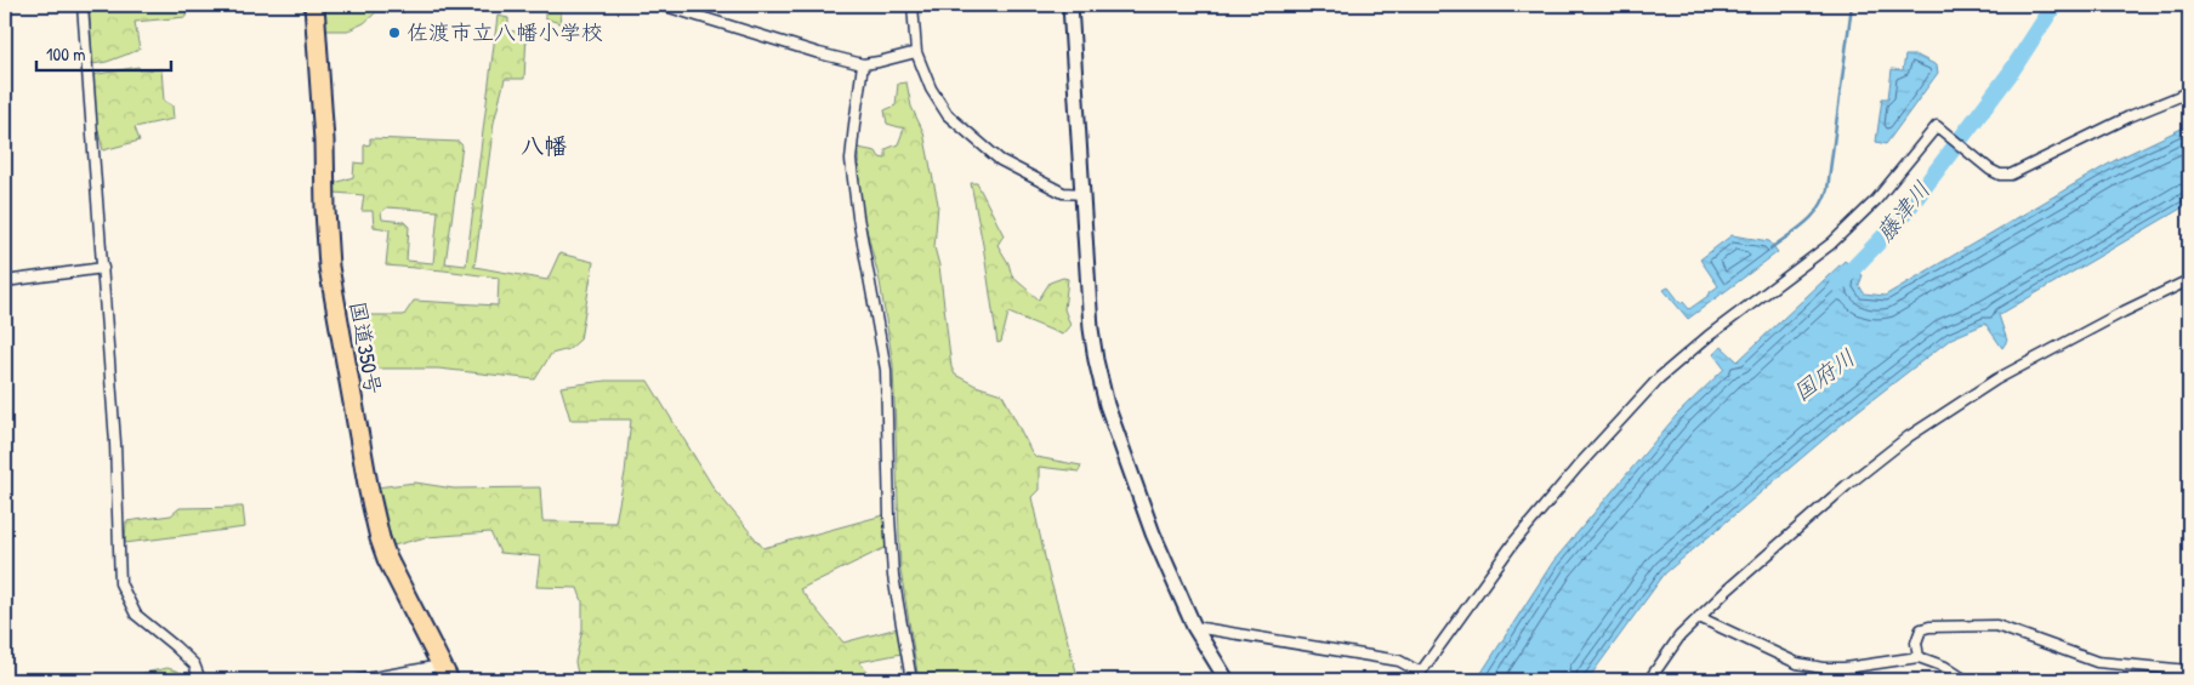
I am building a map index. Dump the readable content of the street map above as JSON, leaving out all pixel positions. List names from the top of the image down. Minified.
{"streets":{"highway":["国道350号"]},"districts":["八幡"],"water":["藤津川","国府川"],"places":["佐渡市立八幡小学校"],"scale_bar":"100 m"}
